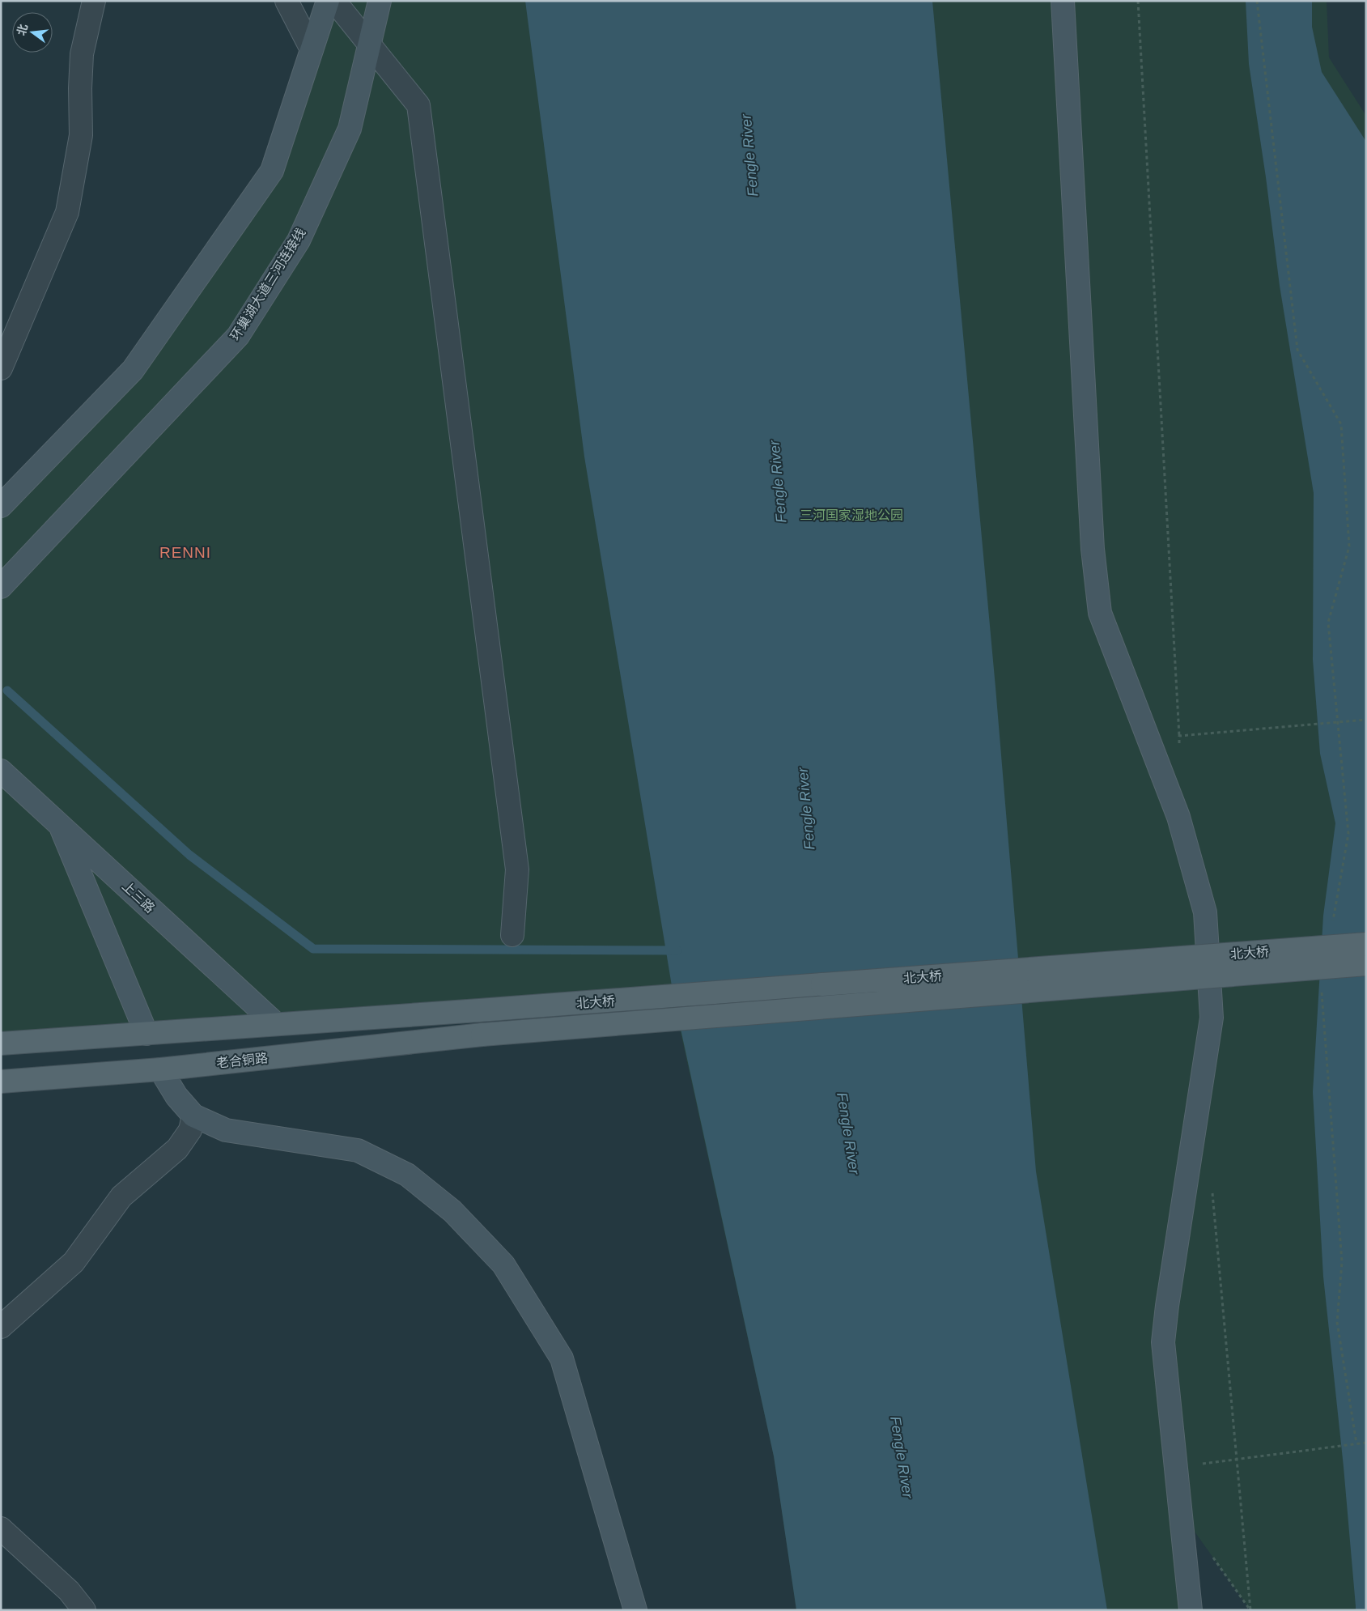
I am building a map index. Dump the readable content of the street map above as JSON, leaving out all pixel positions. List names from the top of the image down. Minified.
{"streets":{"main road":["北大桥","老合铜路"],"street":["环巢湖大道三河连接线","上三路"]},"crossings":[["上三路","北大桥"],["北大桥","老合铜路"]],"districts":["RENNI"],"water":["Fengle River"],"parks":["三河国家湿地公园"],"north":"left"}
